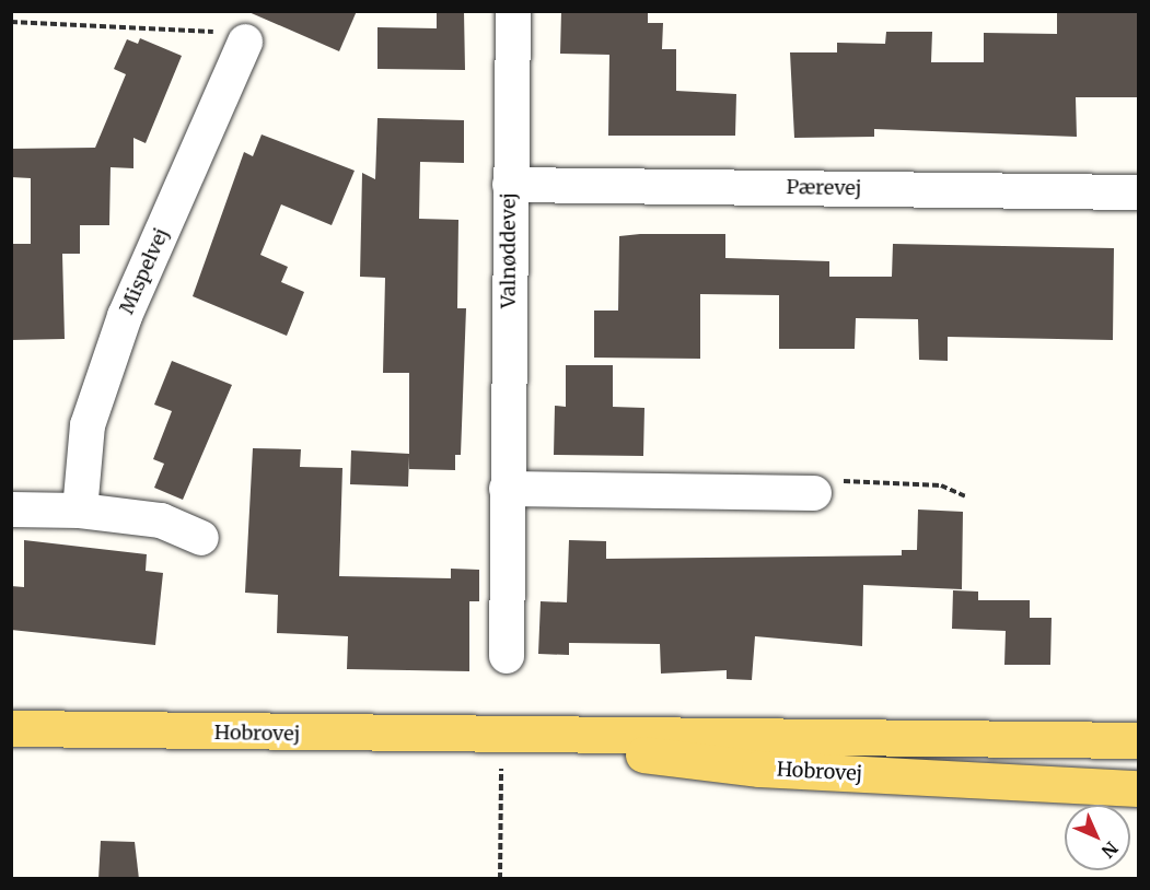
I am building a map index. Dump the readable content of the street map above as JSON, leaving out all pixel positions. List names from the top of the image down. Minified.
{"streets":{"main road":["Hobrovej"],"street":["Pærevej","Valnøddevej","Mispelvej"]},"crossings":[["Pærevej","Valnøddevej"]],"north":"bottom right"}
